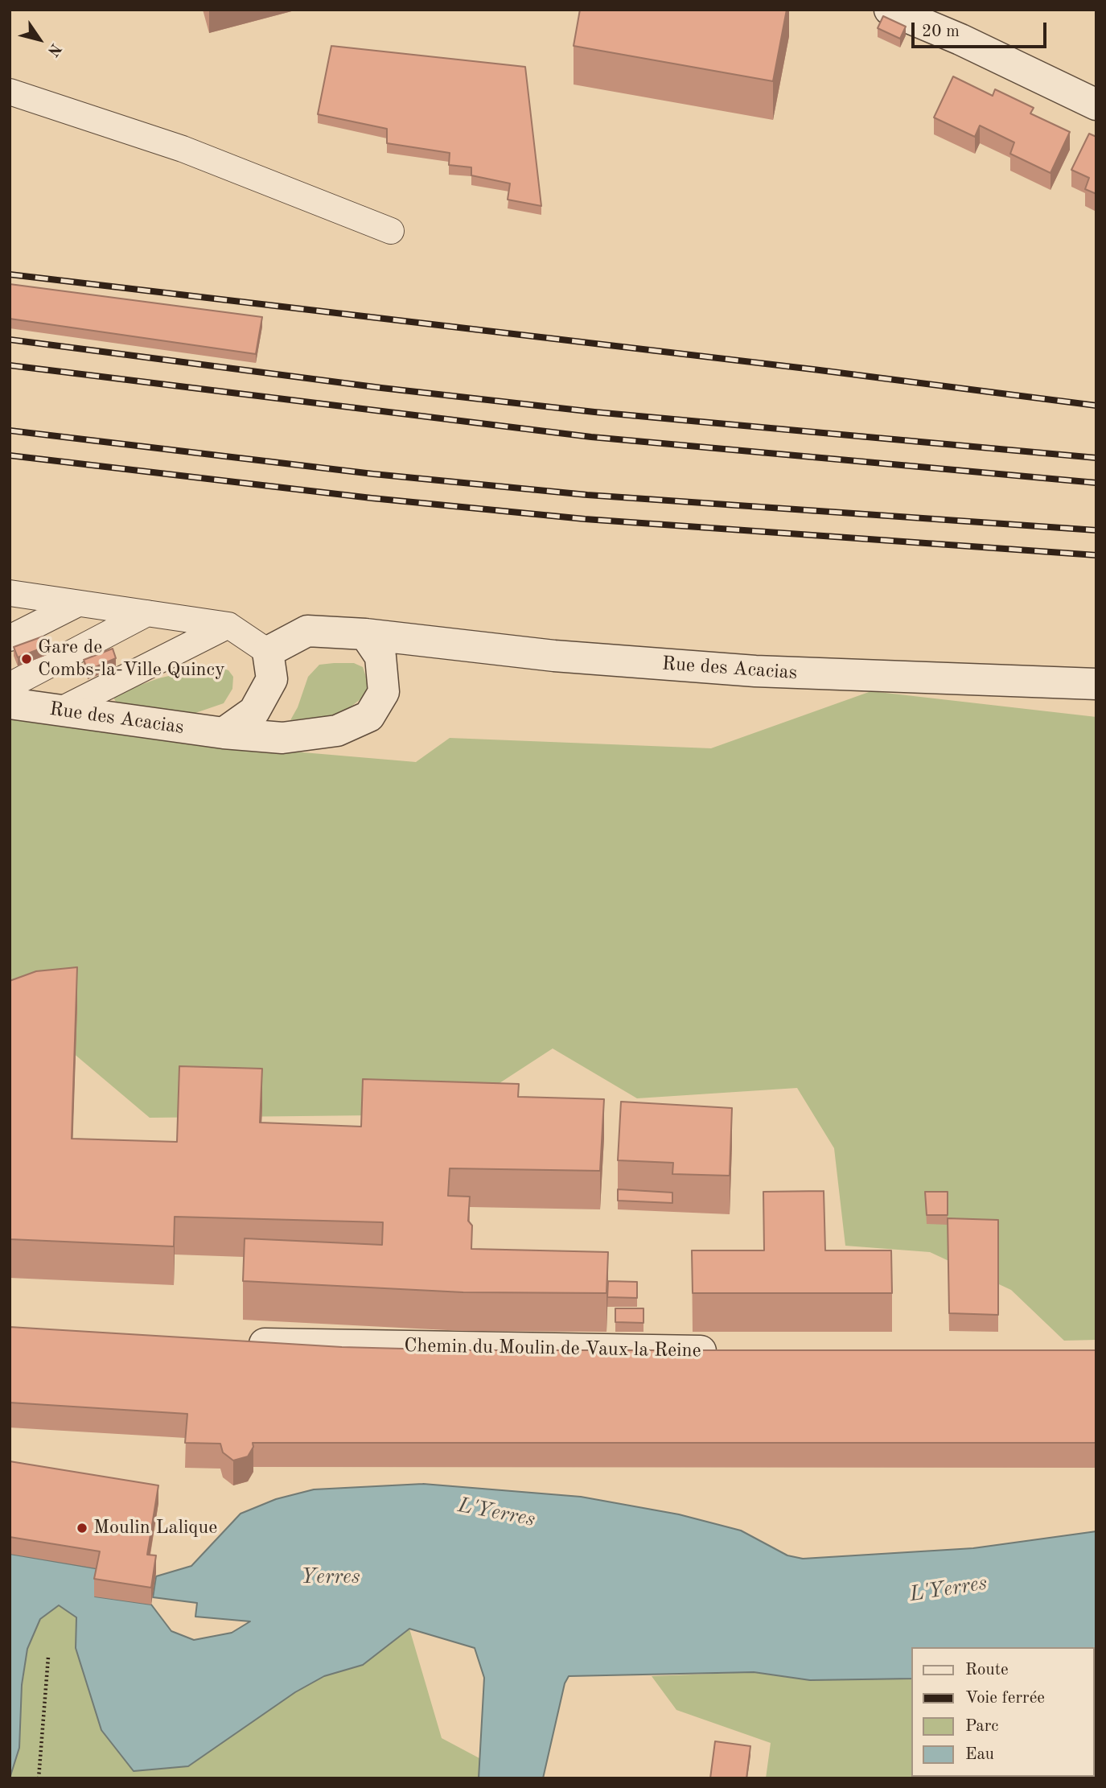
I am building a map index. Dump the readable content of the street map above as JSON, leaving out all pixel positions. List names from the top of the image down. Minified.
{"streets":{"street":["Rue des Acacias","Chemin du Moulin de Vaux la Reine"]},"water":["L'Yerres","Yerres"],"places":["Gare de Combs-la-Ville Quincy","Moulin Lalique"],"legend":["Route","Voie ferrée","Parc","Eau"],"scale_bar":"20 m","north":"bottom right"}
